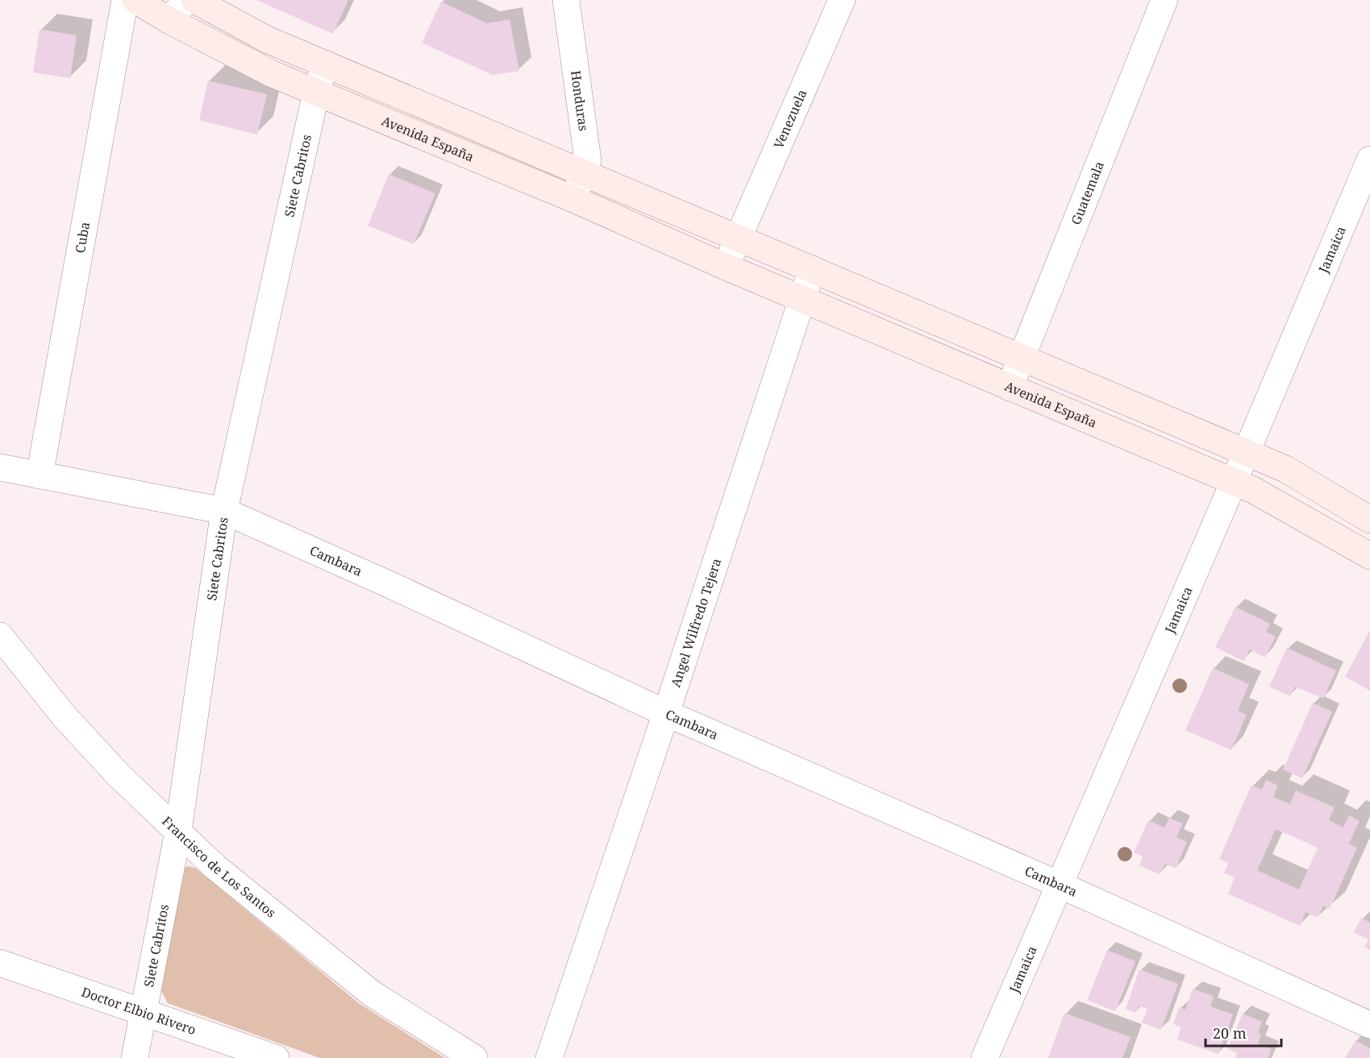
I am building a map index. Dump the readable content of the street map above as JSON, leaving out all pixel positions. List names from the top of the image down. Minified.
{"streets":{"main road":["Avenida España"],"street":["Honduras","Venezuela","Siete Cabritos","Guatemala","Cuba","Jamaica","Cambara","Angel Wilfredo Tejera","Francisco de Los Santos","Doctor Elbio Rivero"]},"crossings":[["Honduras","Avenida España"],["Avenida España","Siete Cabritos"],["Avenida España","Guatemala"],["Avenida España","Jamaica"],["Avenida España","Angel Wilfredo Tejera"],["Siete Cabritos","Cambara"],["Siete Cabritos","Francisco de Los Santos"],["Siete Cabritos","Doctor Elbio Rivero"],["Cuba","Cambara"],["Jamaica","Cambara"],["Cambara","Angel Wilfredo Tejera"]],"scale_bar":"20 m"}
